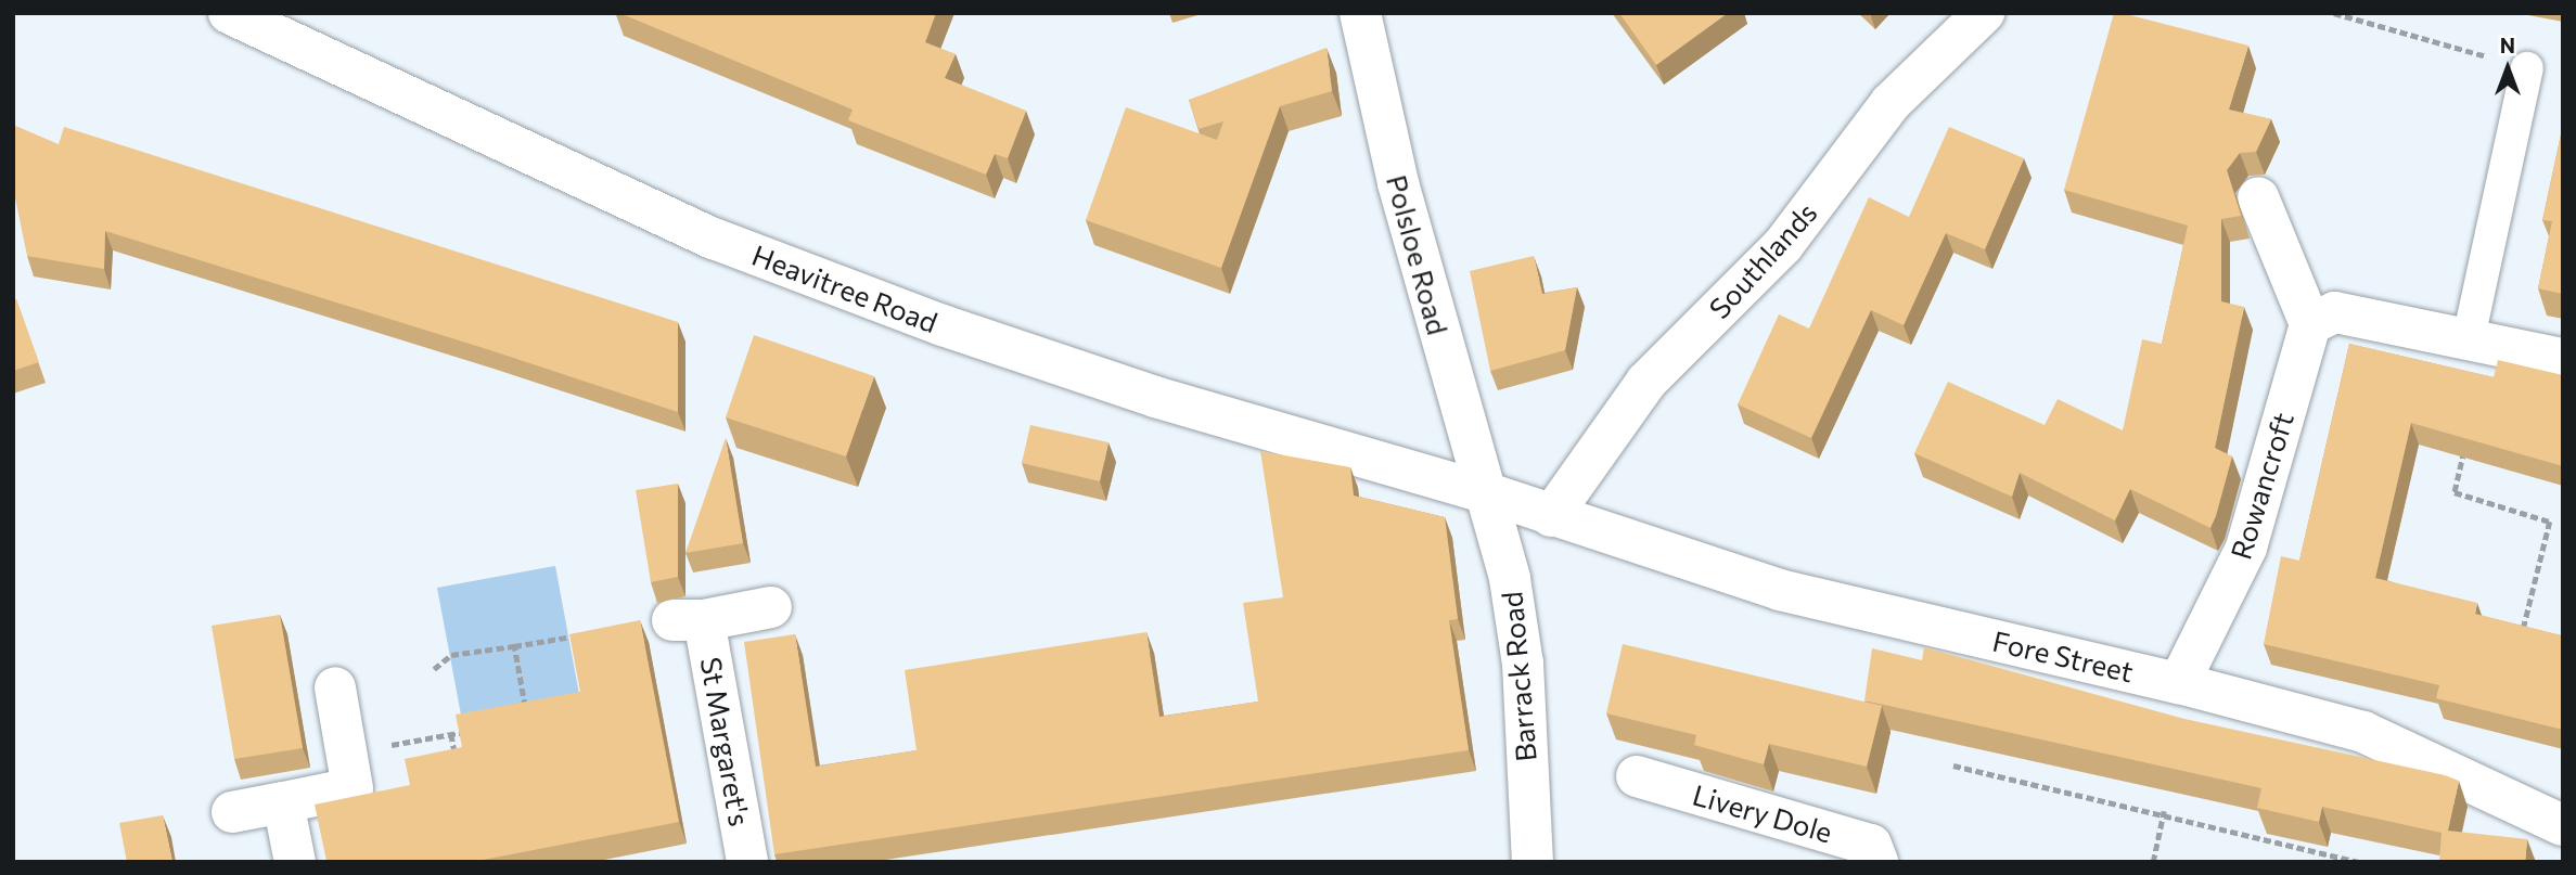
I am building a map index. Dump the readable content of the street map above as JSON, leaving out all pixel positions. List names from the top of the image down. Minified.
{"streets":{"street":["Polsloe Road","Southlands","Heavitree Road","Rowancroft","Fore Street","Barrack Road","St Margaret's","Livery Dole"]},"crossings":[["Polsloe Road","Heavitree Road"],["Polsloe Road","Barrack Road"],["Southlands","Heavitree Road"],["Southlands","Fore Street"],["Heavitree Road","Fore Street"],["Heavitree Road","Barrack Road"],["Rowancroft","Fore Street"]],"north":"top"}
